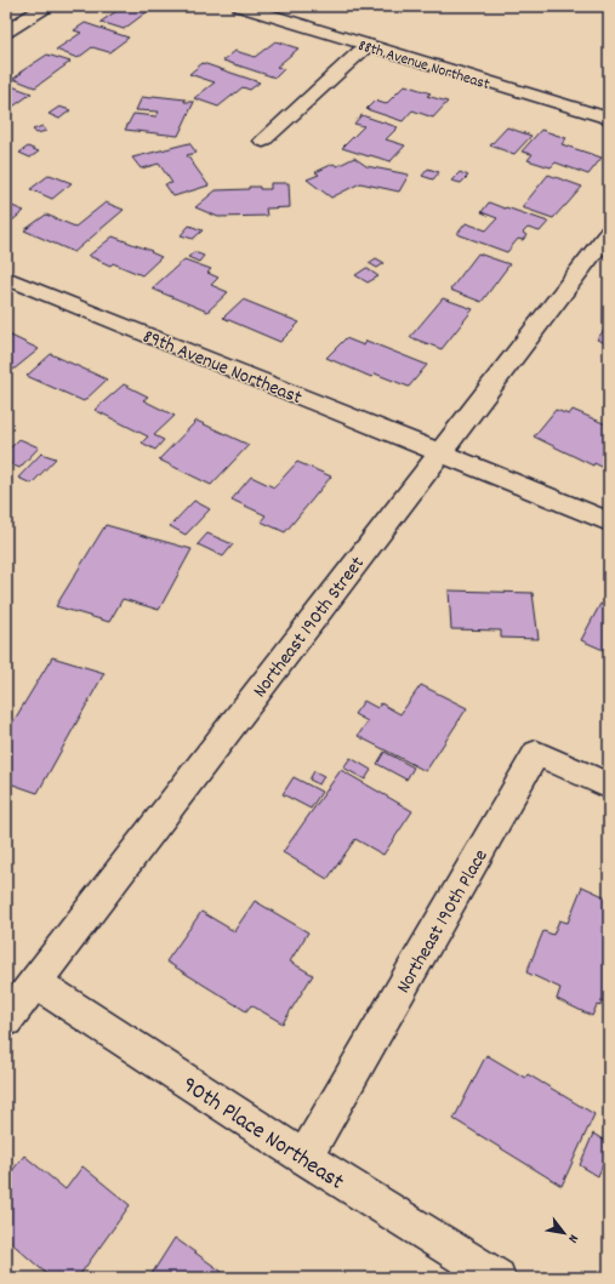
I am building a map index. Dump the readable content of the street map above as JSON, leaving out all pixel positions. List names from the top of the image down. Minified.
{"streets":{"street":["88th Avenue Northeast","89th Avenue Northeast","Northeast 190th Street","Northeast 190th Place","90th Place Northeast"]},"crossings":[["89th Avenue Northeast","Northeast 190th Street"],["Northeast 190th Street","90th Place Northeast"],["Northeast 190th Place","90th Place Northeast"]],"north":"bottom right"}
